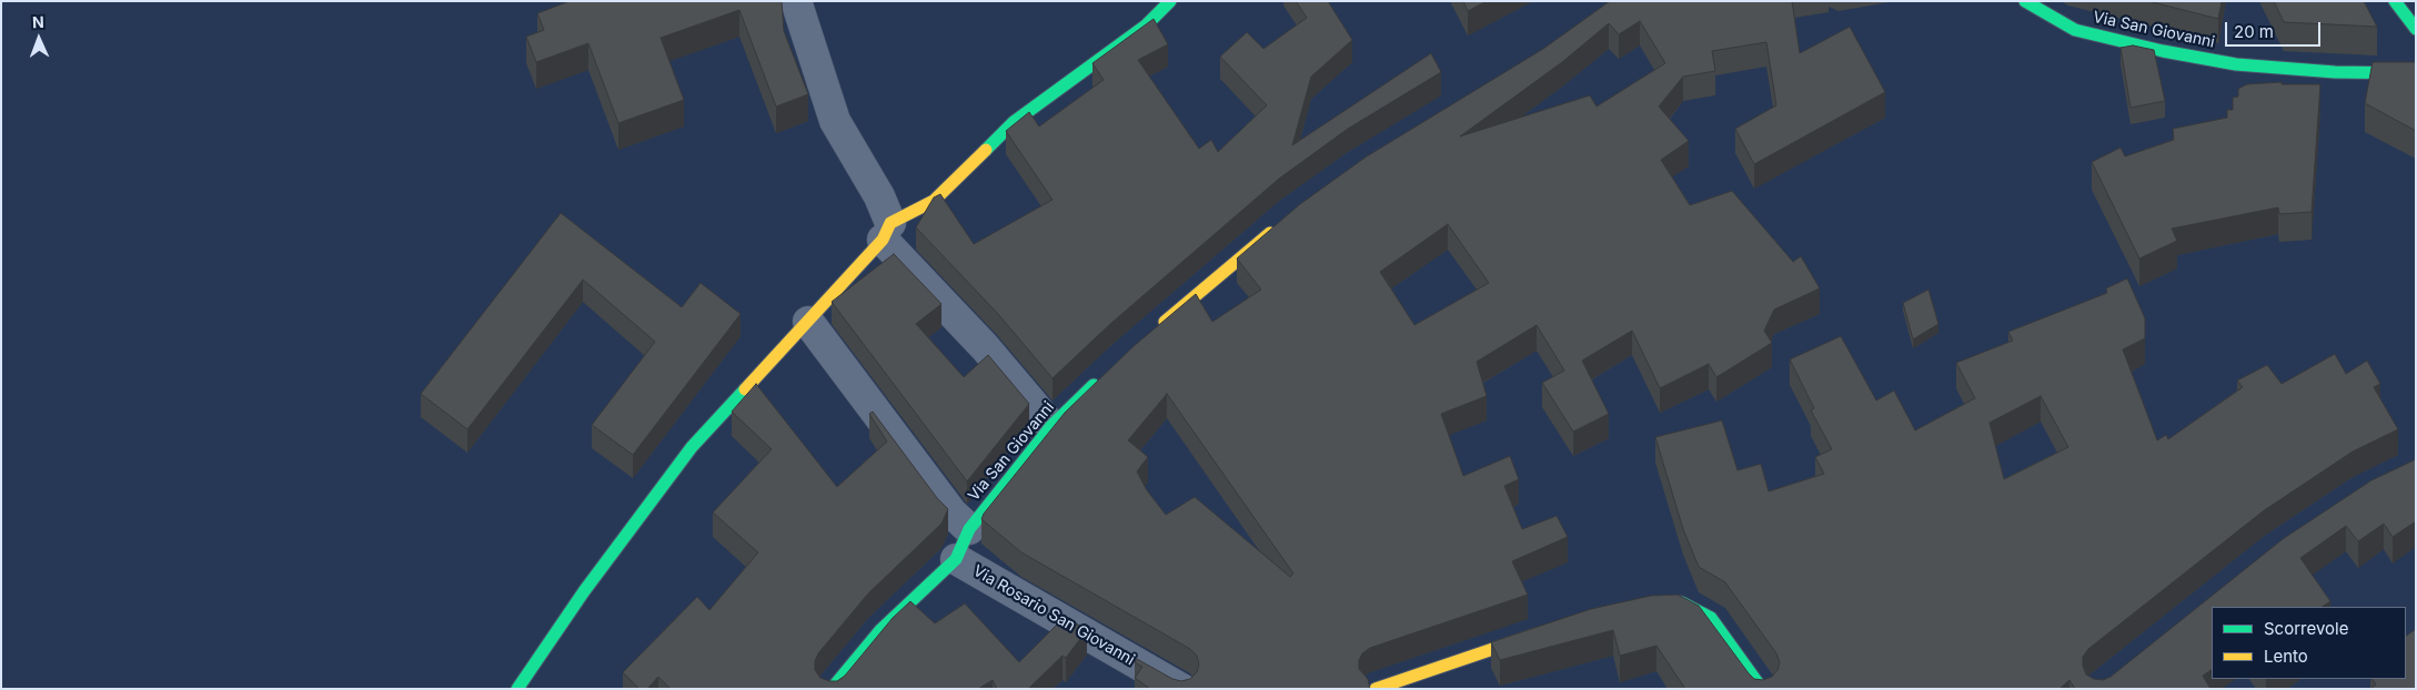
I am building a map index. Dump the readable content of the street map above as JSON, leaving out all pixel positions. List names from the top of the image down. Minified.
{"streets":{"street":["Via San Giovanni","Via Rosario San Giovanni"]},"crossings":[["Via San Giovanni","Via Rosario San Giovanni"]],"legend":["Scorrevole","Lento"],"scale_bar":"20 m","north":"top"}
